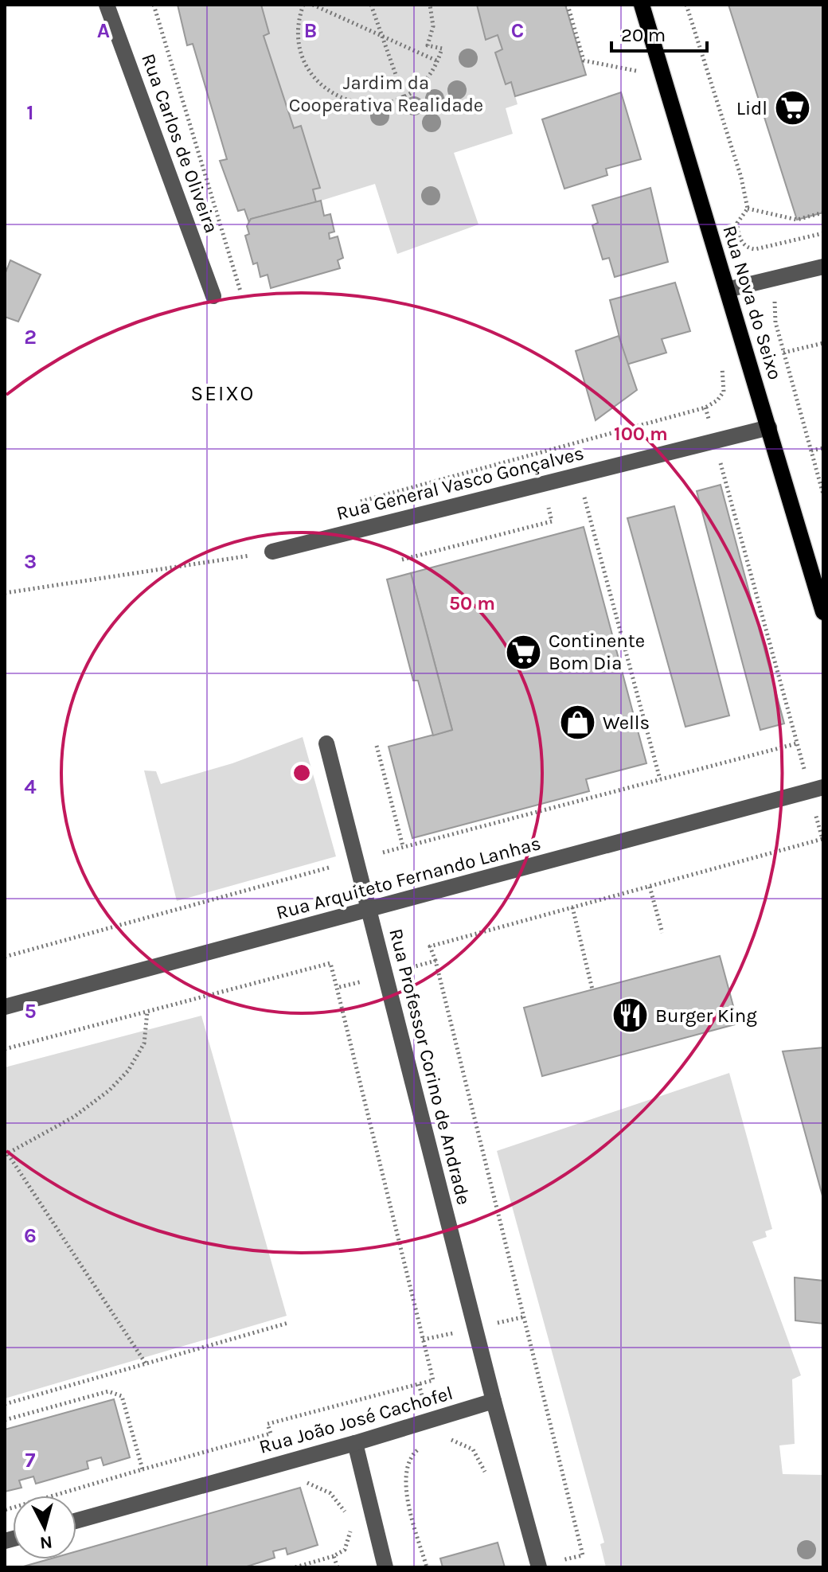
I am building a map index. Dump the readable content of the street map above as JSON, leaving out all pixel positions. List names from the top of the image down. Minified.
{"streets":{"main road":["Rua Nova do Seixo"],"street":["Rua Carlos de Oliveira","Rua General Vasco Gonçalves","Rua Arquiteto Fernando Lanhas","Rua Professor Corino de Andrade","Rua João José Cachofel"]},"crossings":[["Rua Nova do Seixo","Rua General Vasco Gonçalves"],["Rua Arquiteto Fernando Lanhas","Rua Professor Corino de Andrade"],["Rua Professor Corino de Andrade","Rua João José Cachofel"]],"districts":["SEIXO"],"parks":["Jardim da Cooperativa Realidade"],"places":{"supermarket":["Lidl","Continente Bom Dia"],"shop":["Wells"],"restaurant":["Burger King"]},"scale_bar":"20 m","north":"bottom","grid":{"columns":["A","B","C"],"rows":["1","2","3","4","5","6","7"]},"rings":["100 m","50 m"]}
